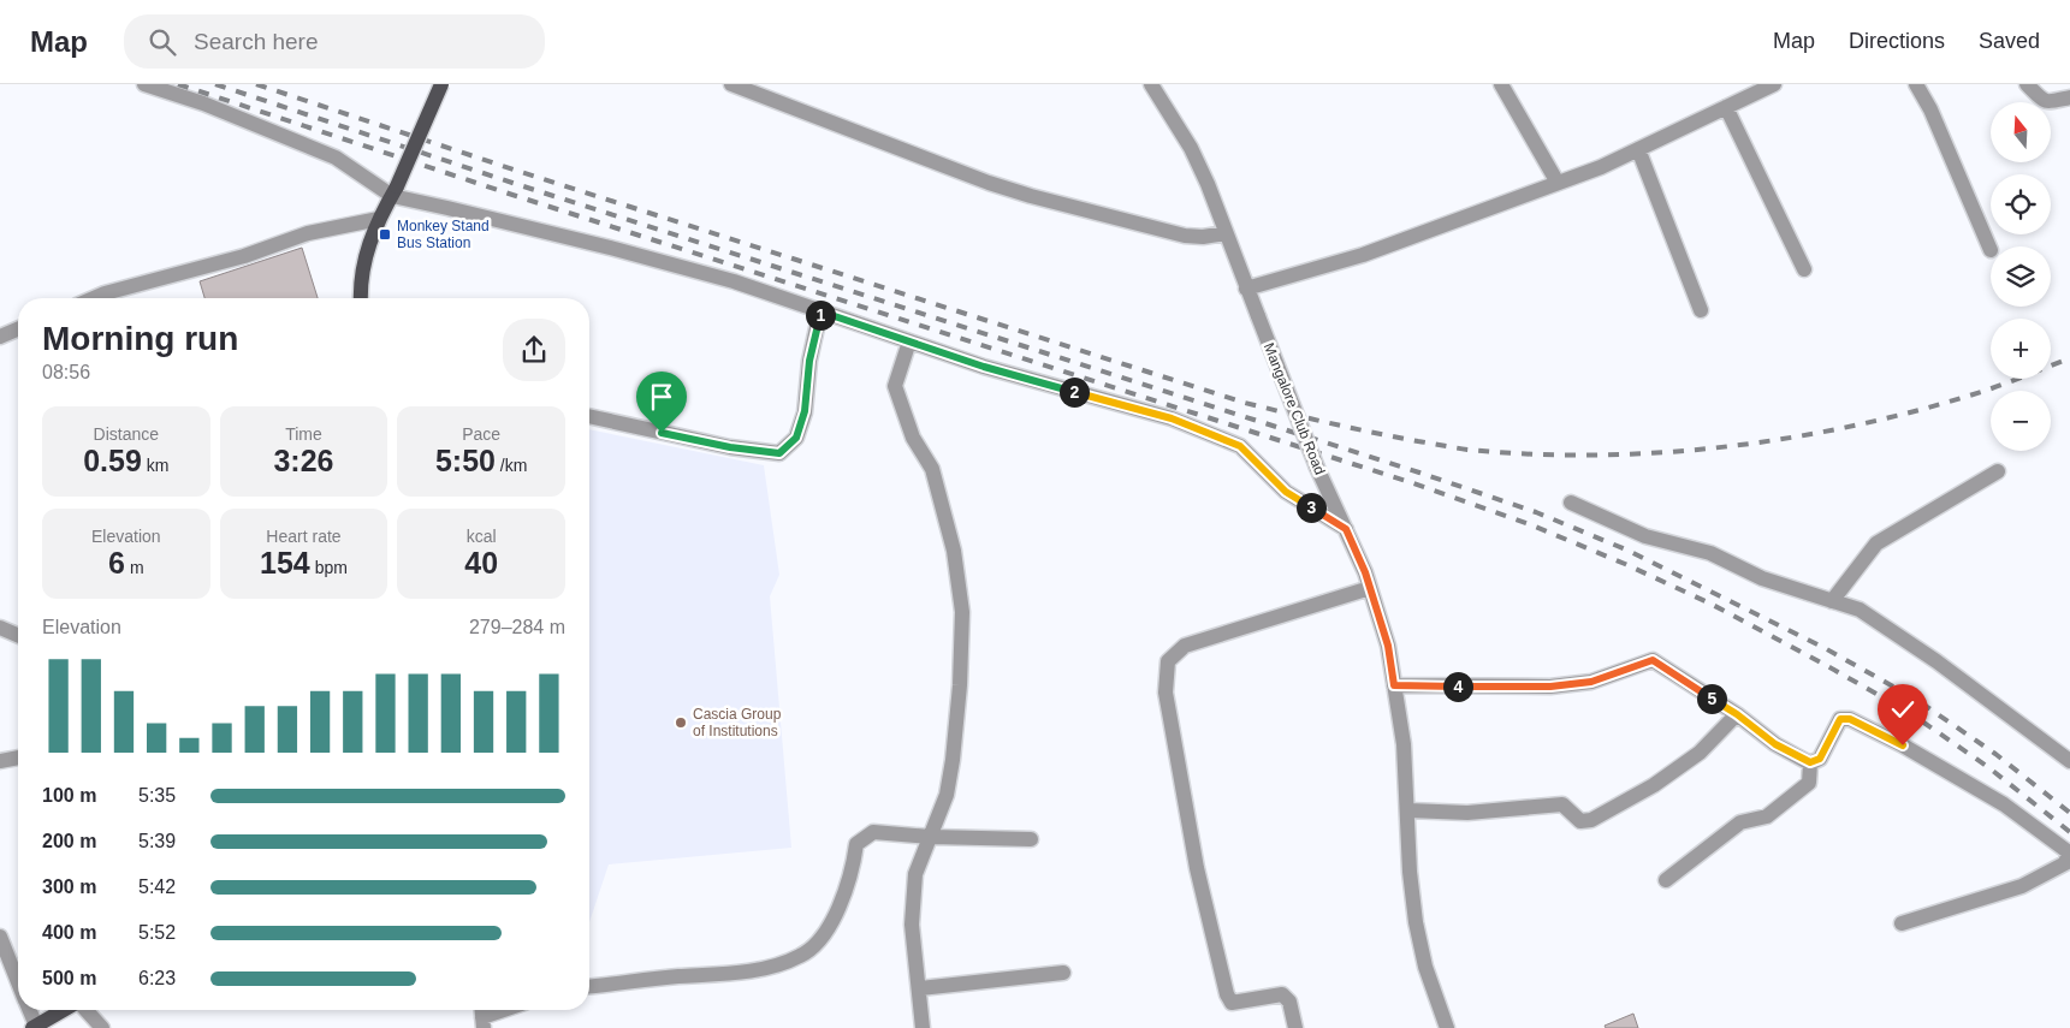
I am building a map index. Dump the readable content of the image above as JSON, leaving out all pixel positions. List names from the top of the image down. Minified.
{"streets":{"street":["Mangalore Club Road"]},"places":{"transit":["Monkey Stand Bus Station"],"other":["Cascia Group of Institutions"]},"north":"top","page":{"header":"Map","search":"Search here","nav":["Map","Directions","Saved"],"map_buttons":["+","−"],"heading":["Morning run","08:56"],"pins":["1","2","3","4","5"],"stats":[["Distance","0.59 km"],["Time","3:26"],["Pace","5:50 /km"],["Elevation","6 m"],["Heart rate","154 bpm"],["kcal","40"]],"chart":["Elevation","279–284 m"],"list":[{"name":"100 m","note":"5:35"},{"name":"200 m","note":"5:39"},{"name":"300 m","note":"5:42"},{"name":"400 m","note":"5:52"},{"name":"500 m","note":"6:23"}]}}
